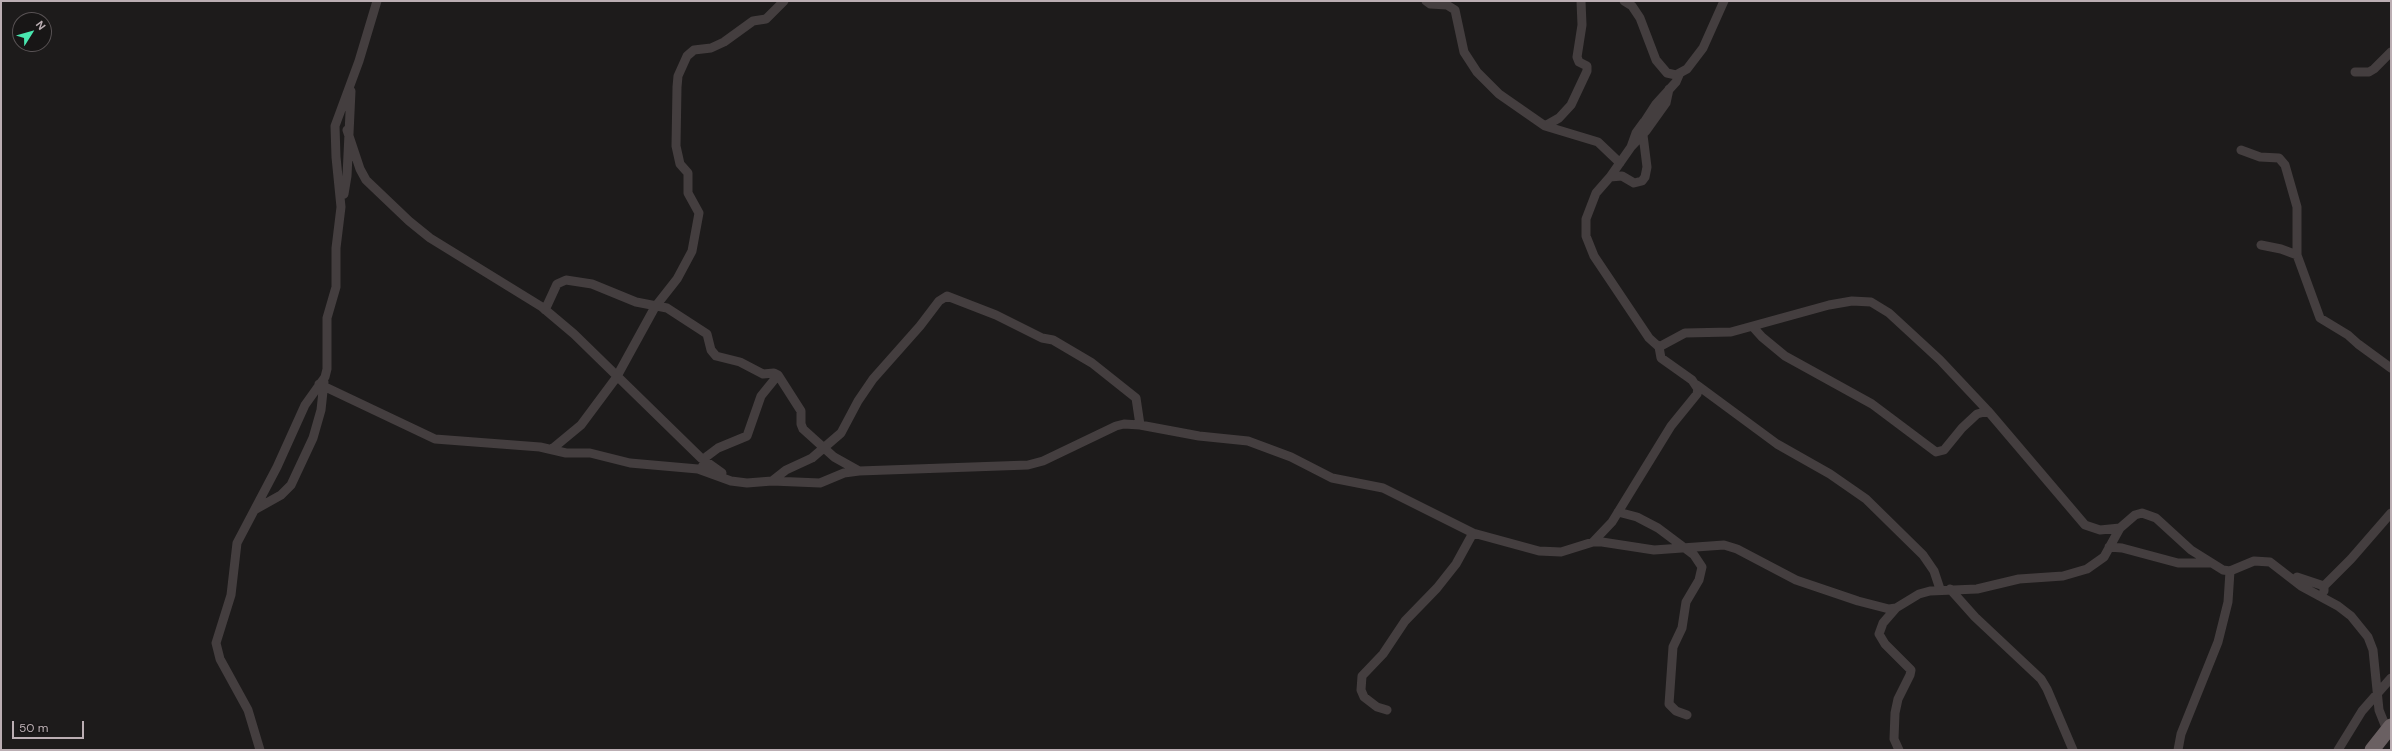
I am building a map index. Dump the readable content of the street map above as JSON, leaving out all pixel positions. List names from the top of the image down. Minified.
{"scale_bar":"50 m","north":"top right"}
